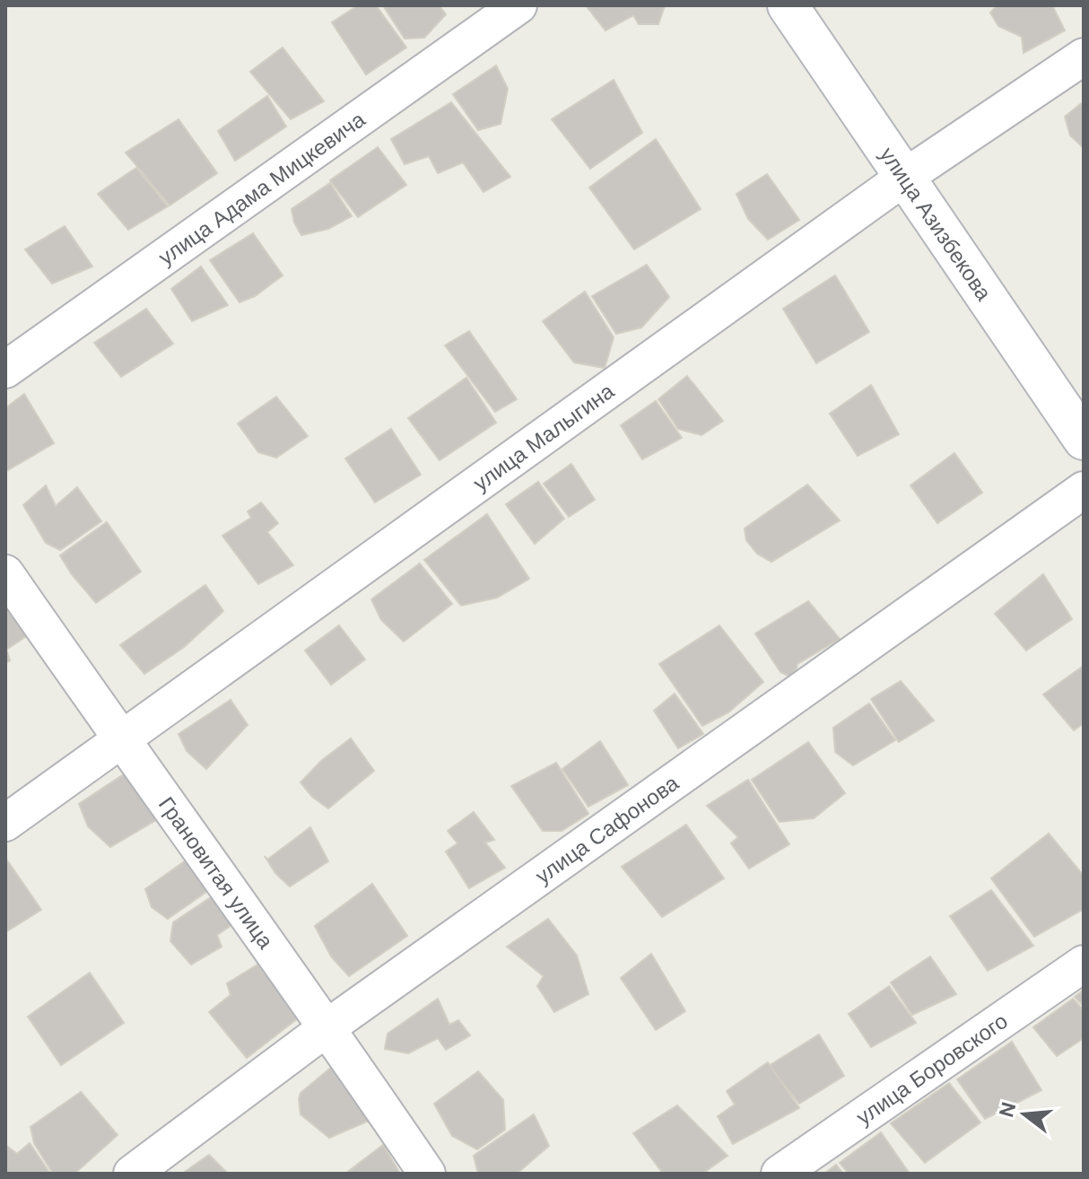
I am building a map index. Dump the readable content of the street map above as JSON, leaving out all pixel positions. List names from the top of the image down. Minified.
{"streets":{"main road":["улица Азизбекова"],"street":["улица Адама Мицкевича","улица Малыгина","улица Сафонова","Грановитая улица","улица Боровского"]},"crossings":[["улица Азизбекова","улица Малыгина"],["улица Малыгина","Грановитая улица"],["улица Сафонова","Грановитая улица"]],"north":"left"}
